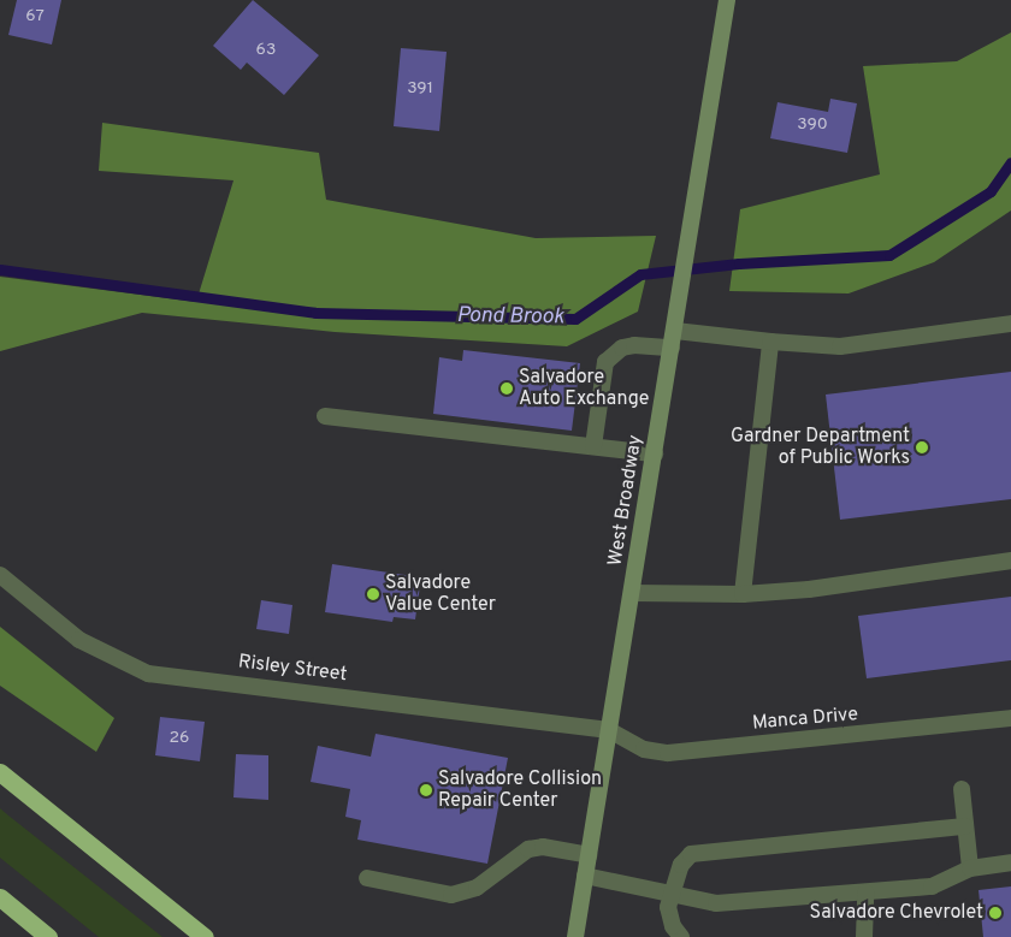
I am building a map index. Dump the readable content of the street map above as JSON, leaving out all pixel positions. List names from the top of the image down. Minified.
{"streets":{"main road":["West Broadway"],"street":["Risley Street","Manca Drive"]},"crossings":[["West Broadway","Risley Street"],["West Broadway","Manca Drive"],["Risley Street","Manca Drive"]],"water":["Pond Brook"],"places":["Salvadore Auto Exchange","Gardner Department of Public Works","Salvadore Value Center","Salvadore Collision Repair Center","Salvadore Chevrolet"],"house_numbers":["67","63","391","390","26"]}
